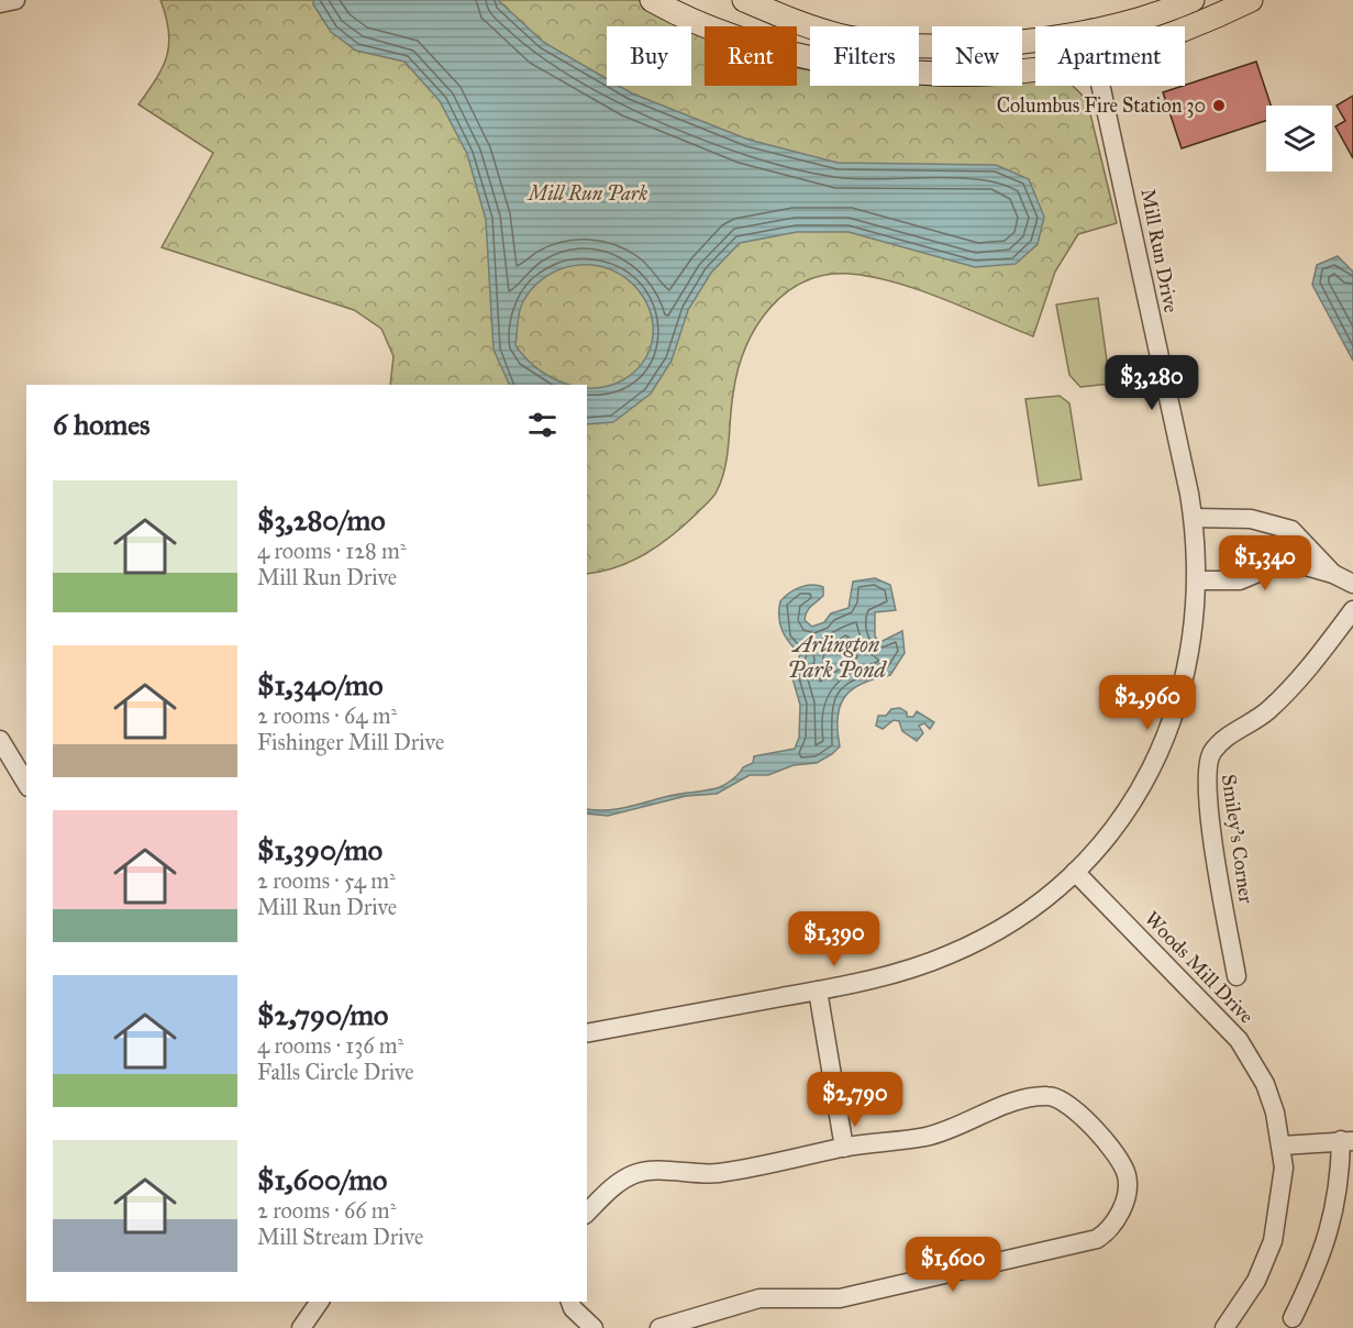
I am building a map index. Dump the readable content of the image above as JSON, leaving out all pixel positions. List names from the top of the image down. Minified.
{"streets":{"street":["Mill Run Drive","Smiley's Corner","Woods Mill Drive"]},"crossings":[["Mill Run Drive","Woods Mill Drive"]],"water":["Arlington Park Pond"],"parks":["Mill Run Park"],"places":["Columbus Fire Station 30"],"page":{"chip":["Buy","Rent","Filters","New","Apartment"],"price":["$3,280","$1,340","$2,960","$1,390","$2,790","$1,600"],"heading":"6 homes","list":[{"name":"$3,280/mo","note":"4 rooms · 128 m² · Mill Run Drive"},{"name":"$1,340/mo","note":"2 rooms · 64 m² · Fishinger Mill Drive"},{"name":"$1,390/mo","note":"2 rooms · 54 m² · Mill Run Drive"},{"name":"$2,790/mo","note":"4 rooms · 136 m² · Falls Circle Drive"},{"name":"$1,600/mo","note":"2 rooms · 66 m² · Mill Stream Drive"}]}}
